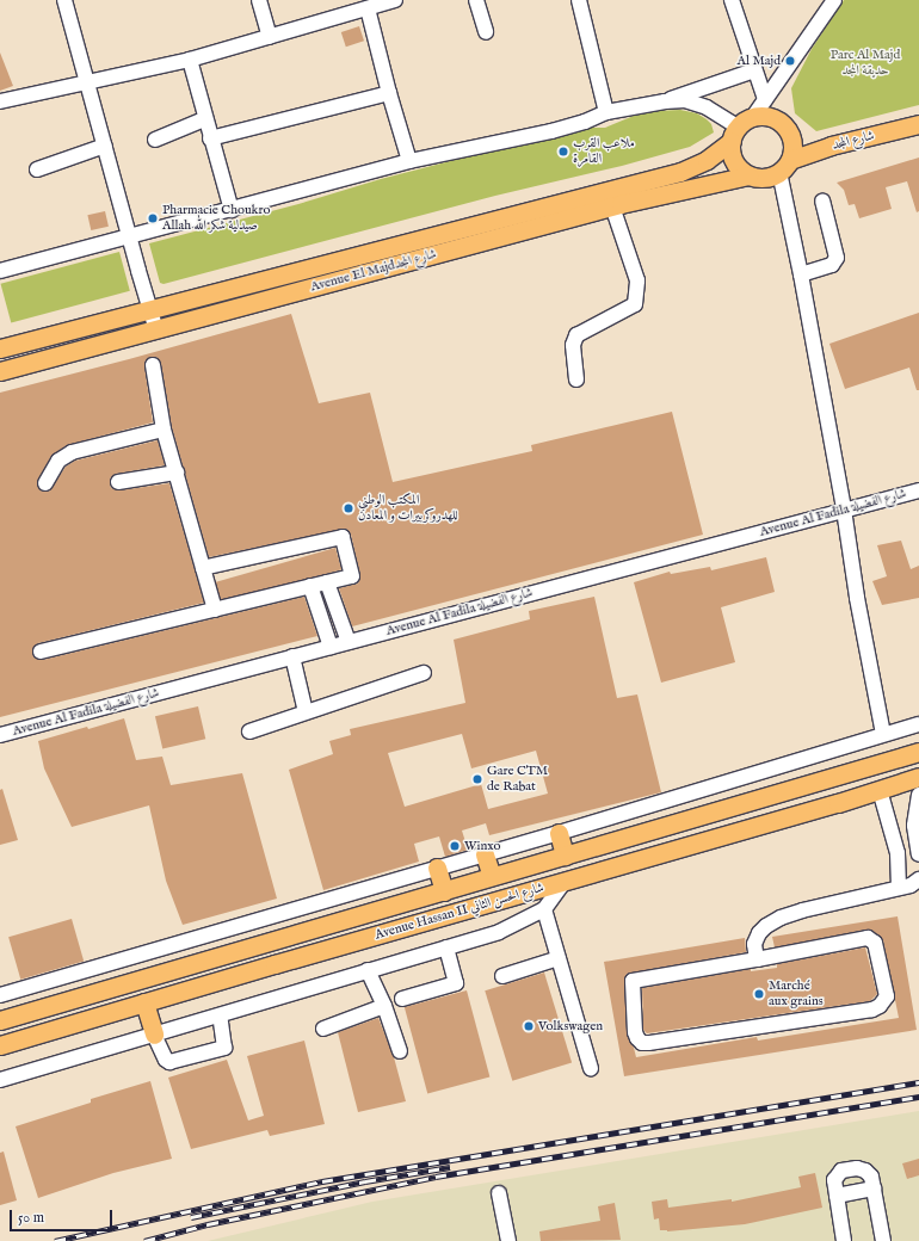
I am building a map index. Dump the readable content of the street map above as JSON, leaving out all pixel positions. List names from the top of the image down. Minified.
{"streets":{"main road":["شارع المجد","Avenue El Majdشارع المجد","Avenue Hassan II شارع الحسن الثاني"],"street":["Avenue Al Fadila شارع الفضيلة"]},"crossings":[["شارع المجد","Avenue El Majdشارع المجد"]],"parks":["Parc Al Majd حديقة المجد"],"places":["Al Majd","ملاعب القرب القامرة","Pharmacie Choukro Allah صيدلية شكر الله","المكتب الوطني للهدروكربيرات و المعادن","Gare CTM de Rabat","Winxo","Marché aux grains","Volkswagen"],"scale_bar":"50 m"}
